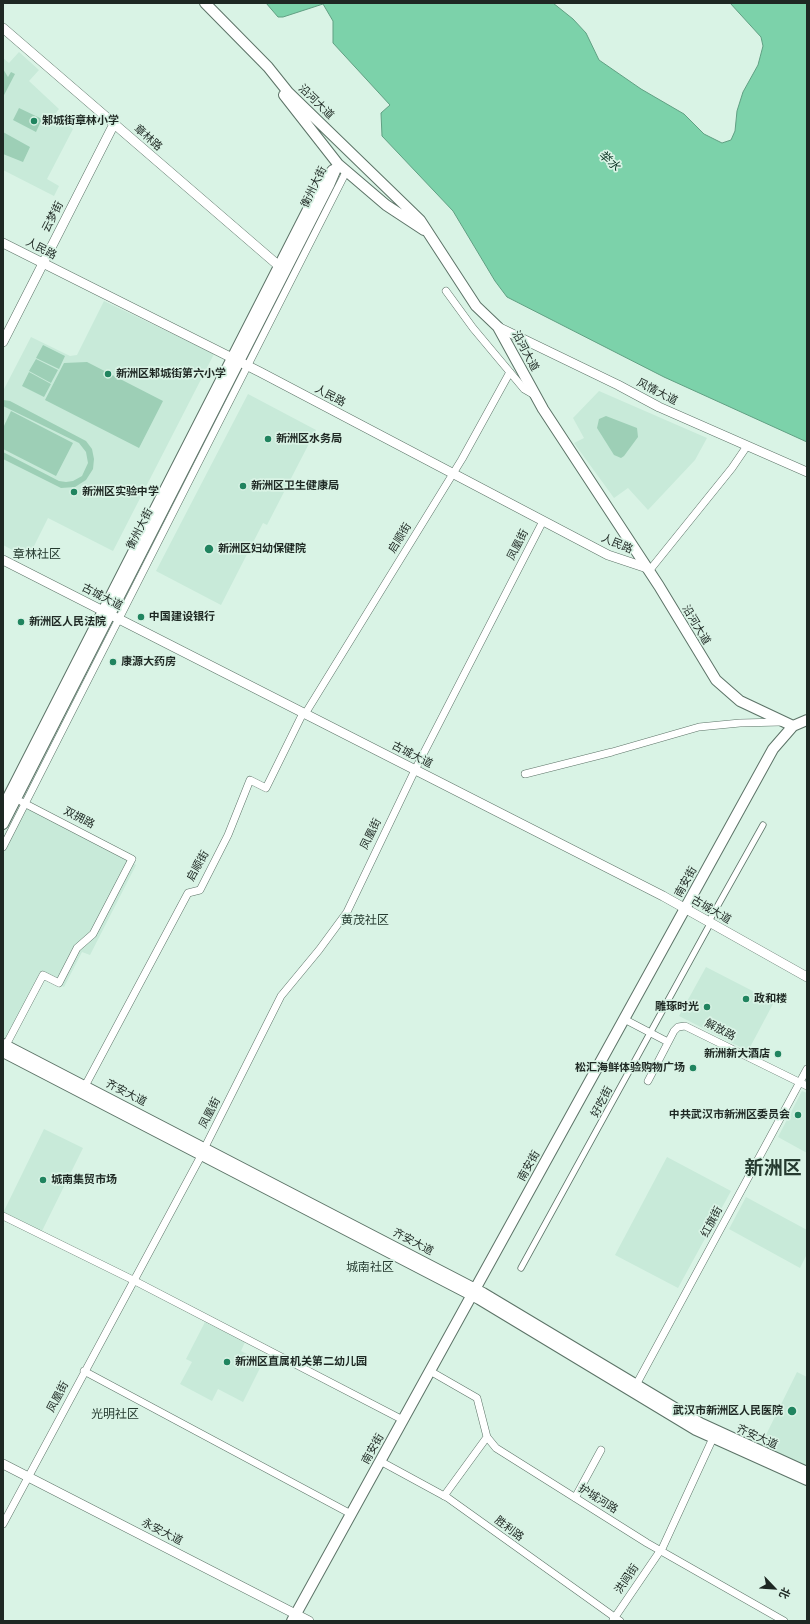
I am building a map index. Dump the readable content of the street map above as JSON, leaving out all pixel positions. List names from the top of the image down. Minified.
{"streets":{"main road":["沿河大道","衡州大街","南安街","齐安大道"],"street":["章林路","云梦街","人民路","风情大道","启顺街","凤凰街","古城大道","双拥路","解放路","好吃街","红旗街","护城河路","胜利路","永安大道","洪闾街"]},"crossings":[["沿河大道","人民路"],["沿河大道","风情大道"],["沿河大道","南安街"],["章林路","衡州大街"],["章林路","云梦街"],["衡州大街","人民路"],["衡州大街","古城大道"],["衡州大街","双拥路"],["云梦街","人民路"],["人民路","启顺街"],["人民路","凤凰街"],["启顺街","古城大道"],["启顺街","齐安大道"],["凤凰街","古城大道"],["凤凰街","齐安大道"],["凤凰街","永安大道"],["古城大道","南安街"],["古城大道","好吃街"],["双拥路","齐安大道"],["南安街","齐安大道"],["南安街","胜利路"],["南安街","永安大道"],["解放路","红旗街"],["齐安大道","红旗街"],["齐安大道","洪闾街"],["护城河路","洪闾街"],["胜利路","洪闾街"]],"districts":["章林社区","黄茂社区","新洲区","城南社区","光明社区"],"water":["举水"],"places":["邾城街章林小学","新洲区邾城街第六小学","新洲区水务局","新洲区卫生健康局","新洲区实验中学","新洲区妇幼保健院","中国建设银行","新洲区人民法院","康源大药房","政和楼","雕琢时光","新洲新大酒店","松汇海鲜体验购物广场","中共武汉市新洲区委员会","城南集贸市场","新洲区直属机关第二幼儿园","武汉市新洲区人民医院"],"north":"bottom right"}
